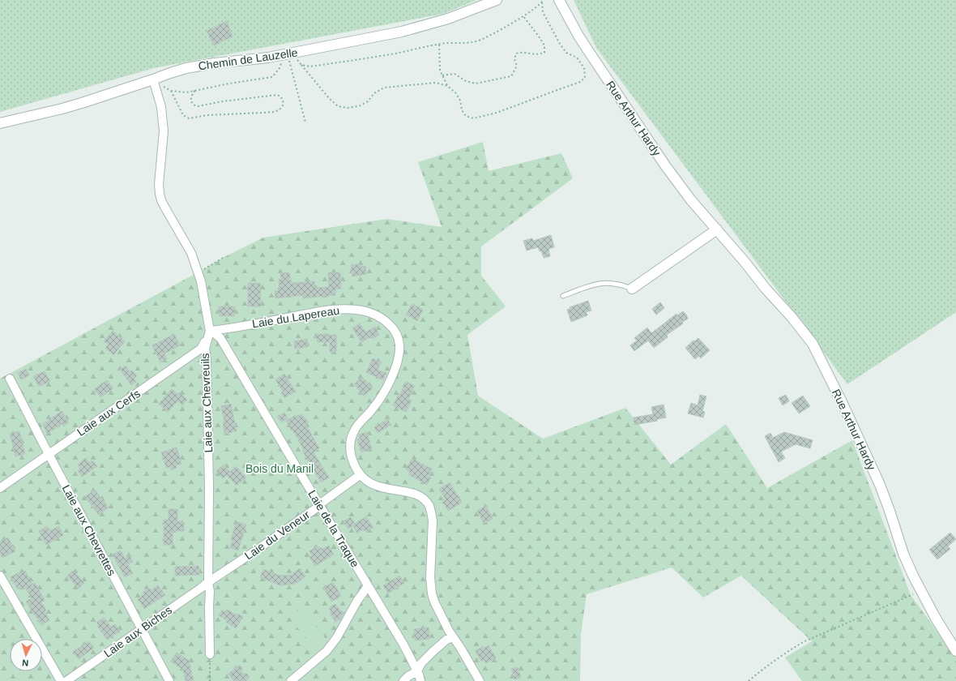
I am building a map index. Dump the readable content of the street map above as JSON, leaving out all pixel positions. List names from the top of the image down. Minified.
{"streets":{"street":["Chemin de Lauzelle","Rue Arthur Hardy","Laie du Lapereau","Laie aux Chevreuils","Laie aux Cerfs","Laie de la Traque","Laie aux Chevrettes","Laie du Veneur","Laie aux Biches"]},"crossings":[["Chemin de Lauzelle","Laie aux Chevreuils"],["Laie du Lapereau","Laie aux Chevreuils"],["Laie du Lapereau","Laie aux Cerfs"],["Laie du Lapereau","Laie de la Traque"],["Laie du Lapereau","Laie du Veneur"],["Laie aux Chevreuils","Laie aux Cerfs"],["Laie aux Chevreuils","Laie de la Traque"],["Laie aux Chevreuils","Laie du Veneur"],["Laie aux Chevreuils","Laie aux Biches"],["Laie aux Cerfs","Laie de la Traque"],["Laie aux Cerfs","Laie aux Chevrettes"],["Laie de la Traque","Laie du Veneur"],["Laie aux Chevrettes","Laie aux Biches"],["Laie du Veneur","Laie aux Biches"]],"parks":["Bois du Manil"],"north":"bottom"}
